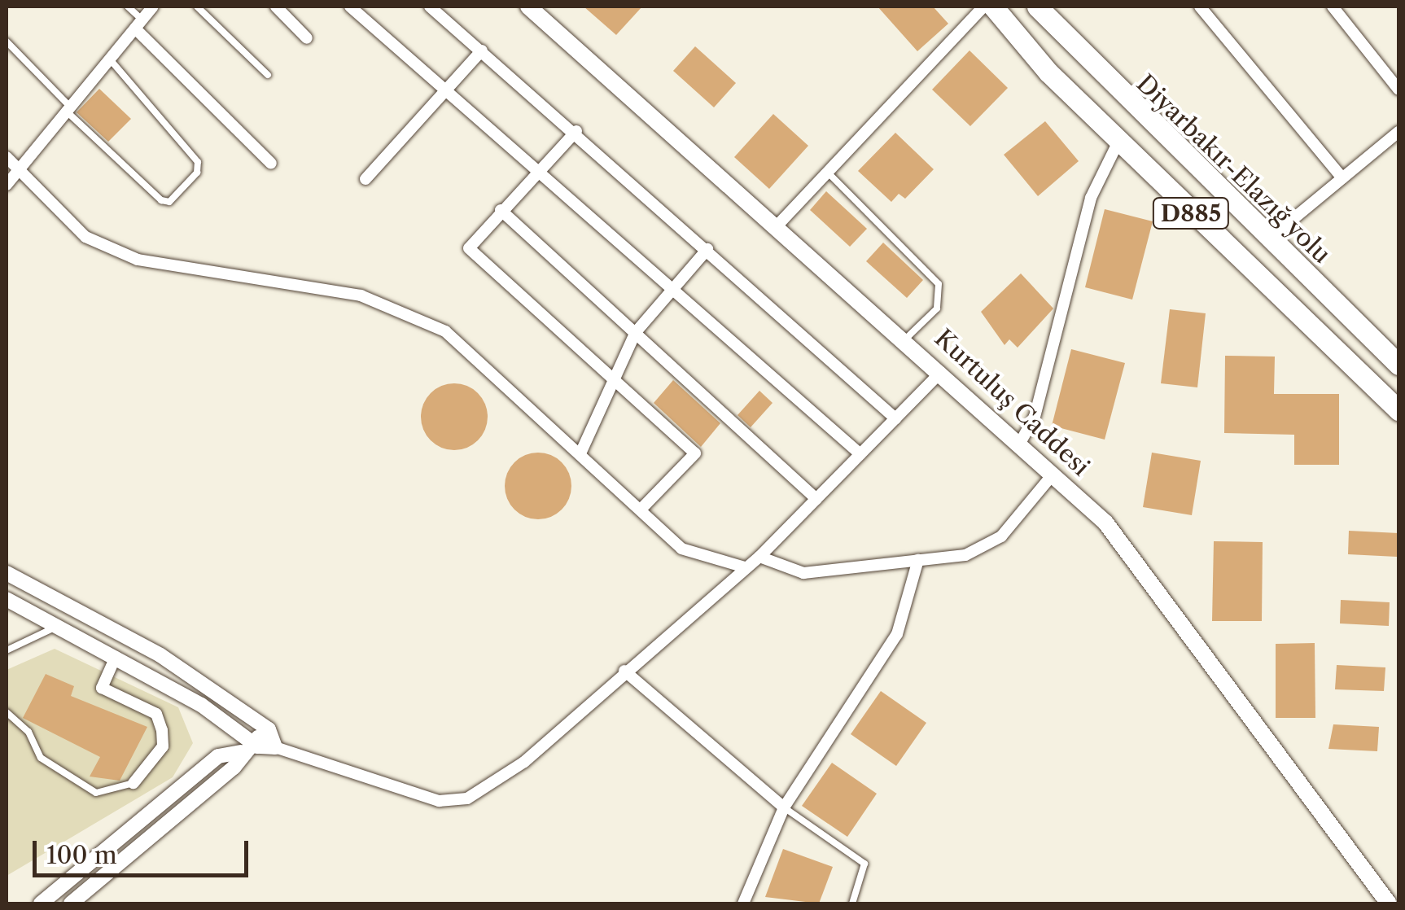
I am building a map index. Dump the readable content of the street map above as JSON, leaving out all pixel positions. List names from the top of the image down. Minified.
{"streets":{"highway":["Diyarbakır-Elazığ yolu","D885"],"main road":["Kurtuluş Caddesi"]},"scale_bar":"100 m"}
